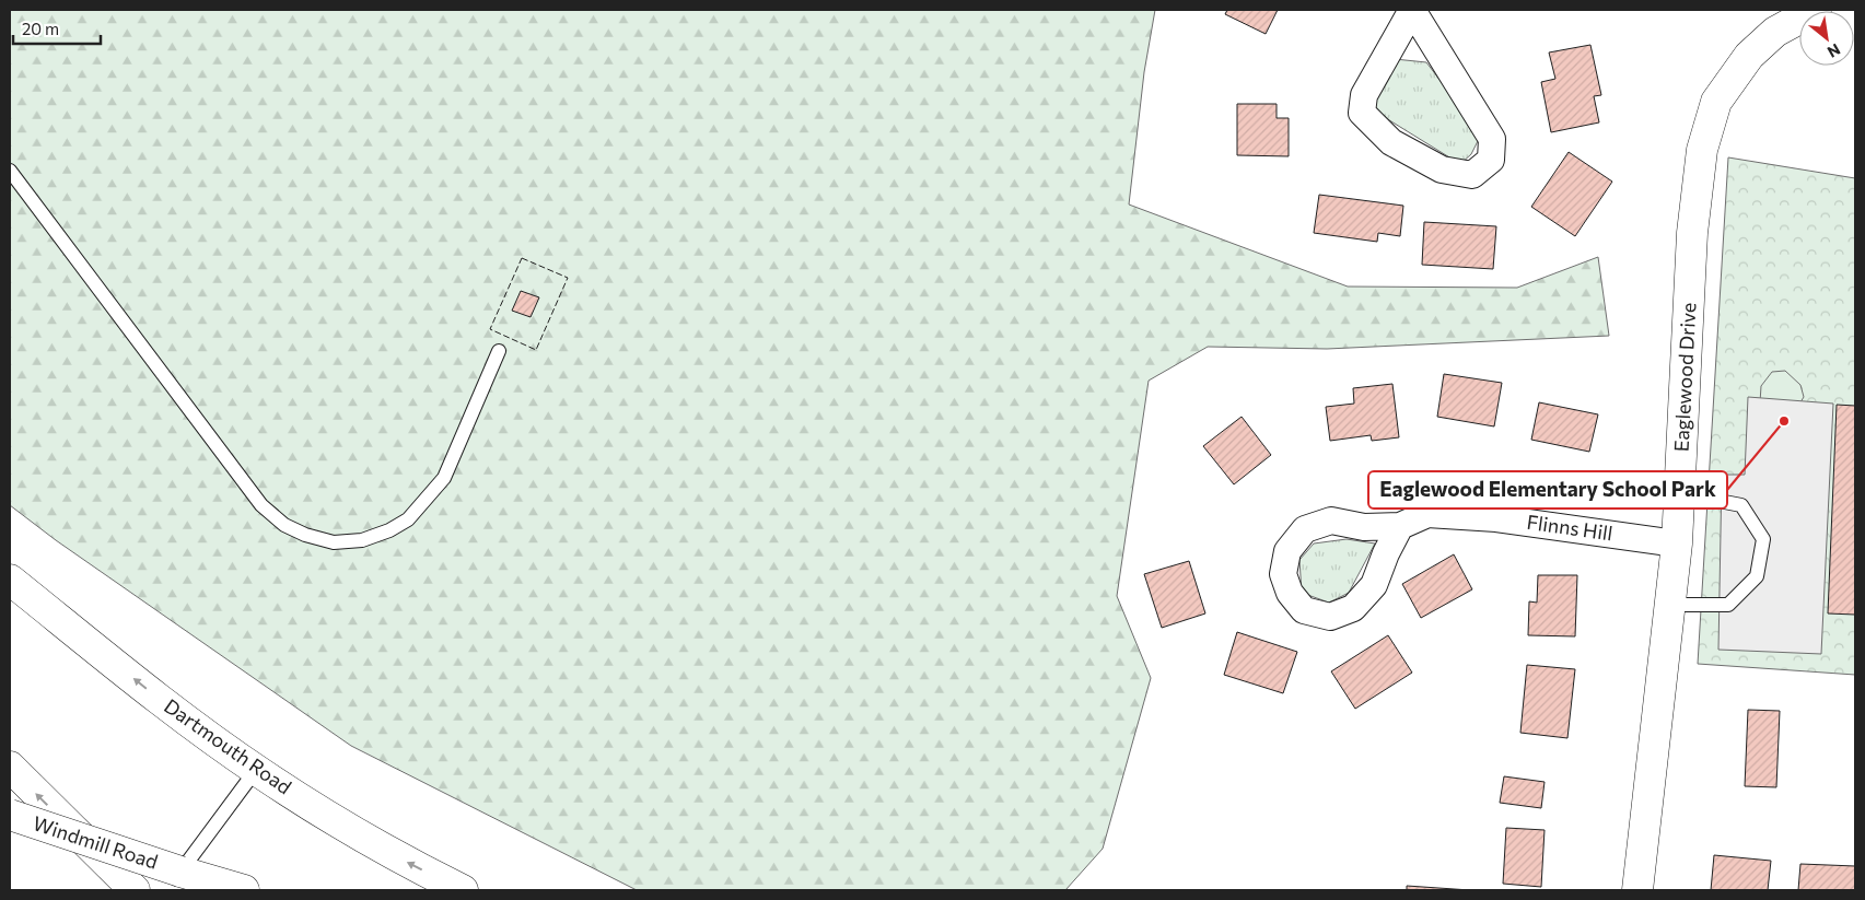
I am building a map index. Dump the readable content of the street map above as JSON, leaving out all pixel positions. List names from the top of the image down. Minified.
{"streets":{"main road":["Eaglewood Drive","Dartmouth Road","Windmill Road"],"street":["Flinns Hill"]},"crossings":[["Eaglewood Drive","Flinns Hill"]],"places":["Eaglewood Elementary School Park"],"scale_bar":"20 m","north":"bottom right"}
